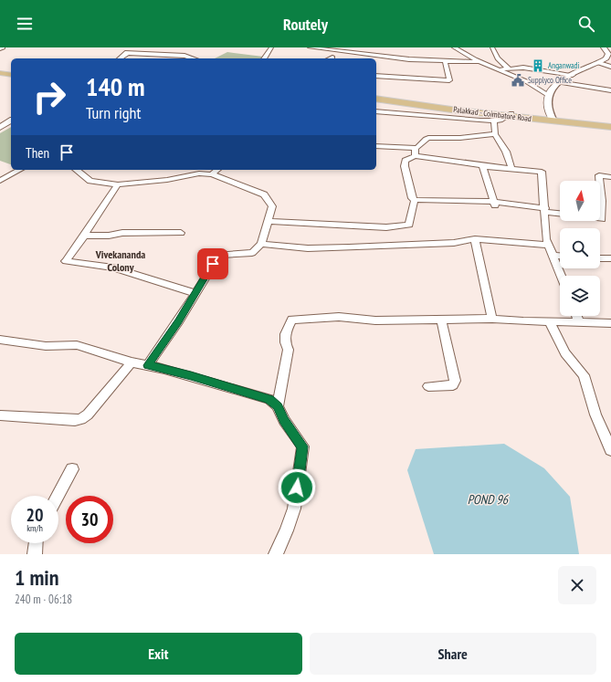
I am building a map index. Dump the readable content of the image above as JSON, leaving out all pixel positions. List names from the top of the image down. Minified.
{"streets":{"main road":["Palakkad - Coimbatore Road"]},"districts":["Vivekananda Colony"],"water":["POND 96"],"places":{"building":["Anganwadi"],"public building":["Supplyco Office"]},"north":"top","page":{"header":"Routely","turn":["140 m","Turn right"],"then":"Then","speed":"20 km/h","limit":"30","heading":["1 min","240 m · 06:18"],"buttons":["Exit","Share"]}}
